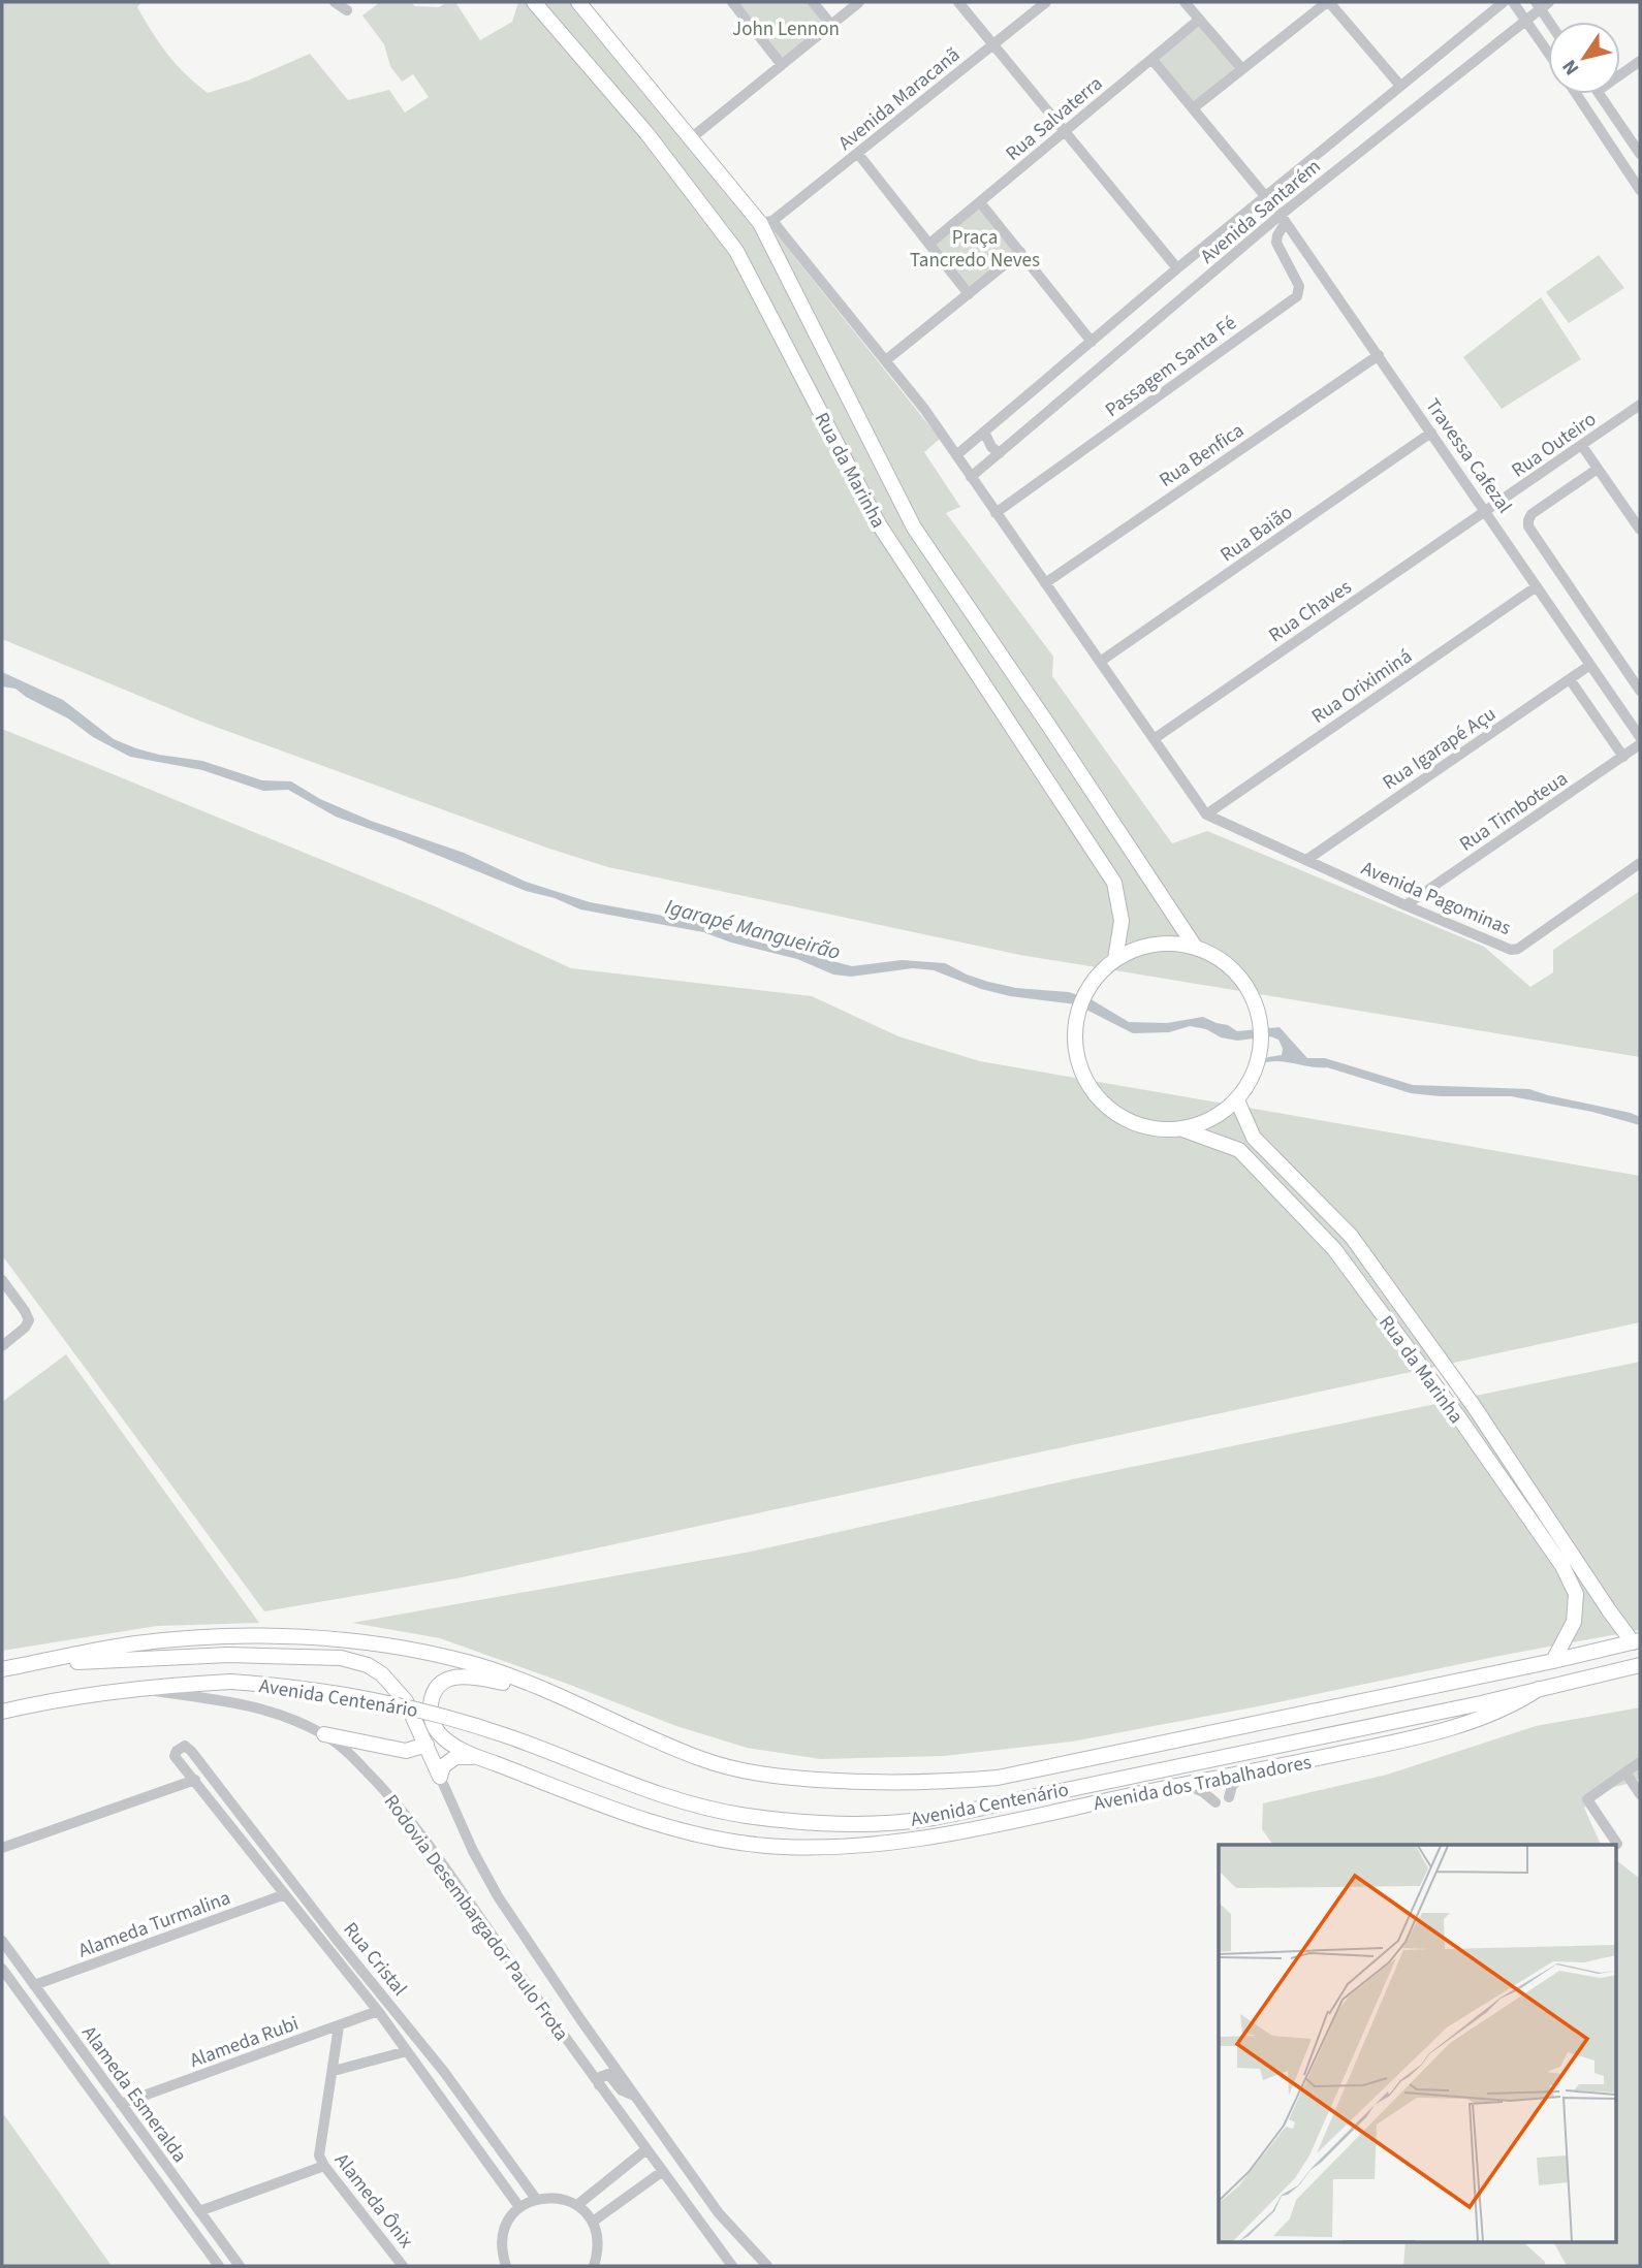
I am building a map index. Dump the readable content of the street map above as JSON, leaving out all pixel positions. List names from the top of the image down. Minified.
{"streets":{"main road":["Rua da Marinha","Avenida Centenário","Avenida dos Trabalhadores","Rodovia Desembargador Paulo Frota"],"street":["Avenida Maracanã","Rua Salvaterra","Avenida Santarém","Passagem Santa Fé","Rua Outeiro","Rua Benfica","Travessa Cafezal","Rua Baião","Rua Chaves","Rua Oriximiná","Rua Igarapé Açu","Rua Timboteua","Avenida Pagominas","Alameda Turmalina","Rua Cristal","Alameda Rubi","Alameda Esmeralda","Alameda Ônix"]},"crossings":[["Avenida Maracanã","Rua da Marinha"],["Rua Salvaterra","Travessa Cafezal"],["Avenida Santarém","Passagem Santa Fé"],["Avenida Santarém","Travessa Cafezal"],["Avenida Santarém","Rua da Marinha"],["Passagem Santa Fé","Travessa Cafezal"],["Passagem Santa Fé","Rua da Marinha"],["Rua Outeiro","Travessa Cafezal"],["Rua Outeiro","Rua Chaves"],["Rua Benfica","Travessa Cafezal"],["Rua Benfica","Rua da Marinha"],["Travessa Cafezal","Rua Baião"],["Travessa Cafezal","Rua Chaves"],["Travessa Cafezal","Rua Oriximiná"],["Travessa Cafezal","Rua Igarapé Açu"],["Rua da Marinha","Rua Baião"],["Rua da Marinha","Rua Chaves"],["Rua da Marinha","Rua Oriximiná"],["Rua da Marinha","Avenida Pagominas"],["Rua da Marinha","Avenida Centenário"],["Rua Oriximiná","Avenida Pagominas"],["Rua Igarapé Açu","Avenida Pagominas"],["Rua Timboteua","Avenida Pagominas"],["Avenida Centenário","Avenida dos Trabalhadores"],["Avenida Centenário","Rodovia Desembargador Paulo Frota"],["Alameda Turmalina","Rua Cristal"],["Alameda Turmalina","Alameda Esmeralda"],["Rua Cristal","Alameda Rubi"],["Alameda Rubi","Alameda Esmeralda"],["Alameda Rubi","Alameda Ônix"]],"water":["Igarapé Mangueirão"],"parks":["John Lennon","Praça Tancredo Neves"],"north":"bottom left"}
